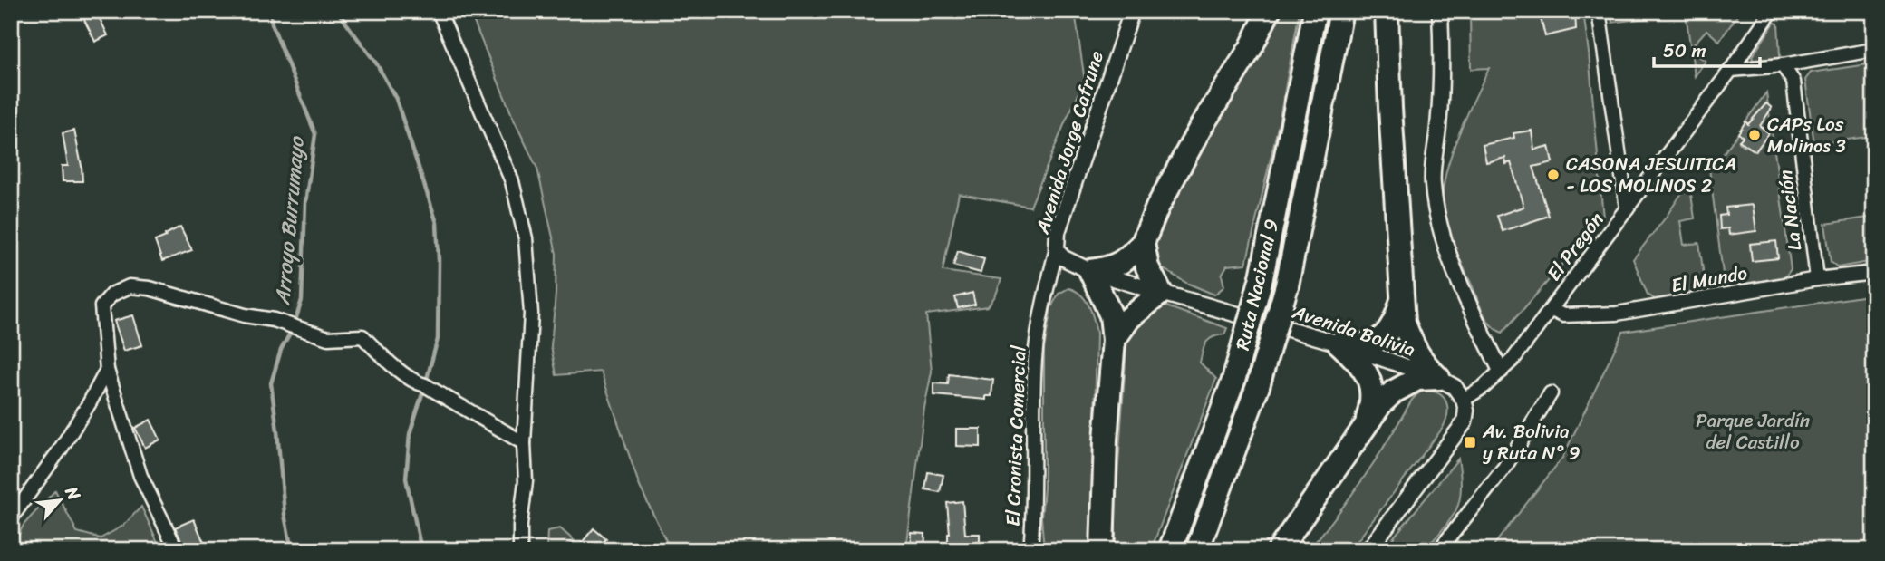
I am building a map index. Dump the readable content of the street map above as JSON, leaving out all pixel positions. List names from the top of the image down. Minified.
{"streets":{"highway":["Ruta Nacional 9"],"street":["Avenida Jorge Cafrune","La Nación","El Pregón","El Mundo","Avenida Bolivia","El Cronista Comercial"]},"crossings":[["Avenida Jorge Cafrune","Avenida Bolivia"],["Avenida Jorge Cafrune","El Cronista Comercial"],["La Nación","El Mundo"],["El Pregón","El Mundo"],["El Pregón","Avenida Bolivia"],["Avenida Bolivia","El Cronista Comercial"]],"water":["Arroyo Burrumayo"],"parks":["Parque Jardín del Castillo"],"places":{"other":["CAPs Los Molinos 3","CASONA JESUITICA - LOS MOLINOS 2"],"transit":["Av. Bolivia y Ruta N° 9"]},"scale_bar":"50 m","north":"top right"}
